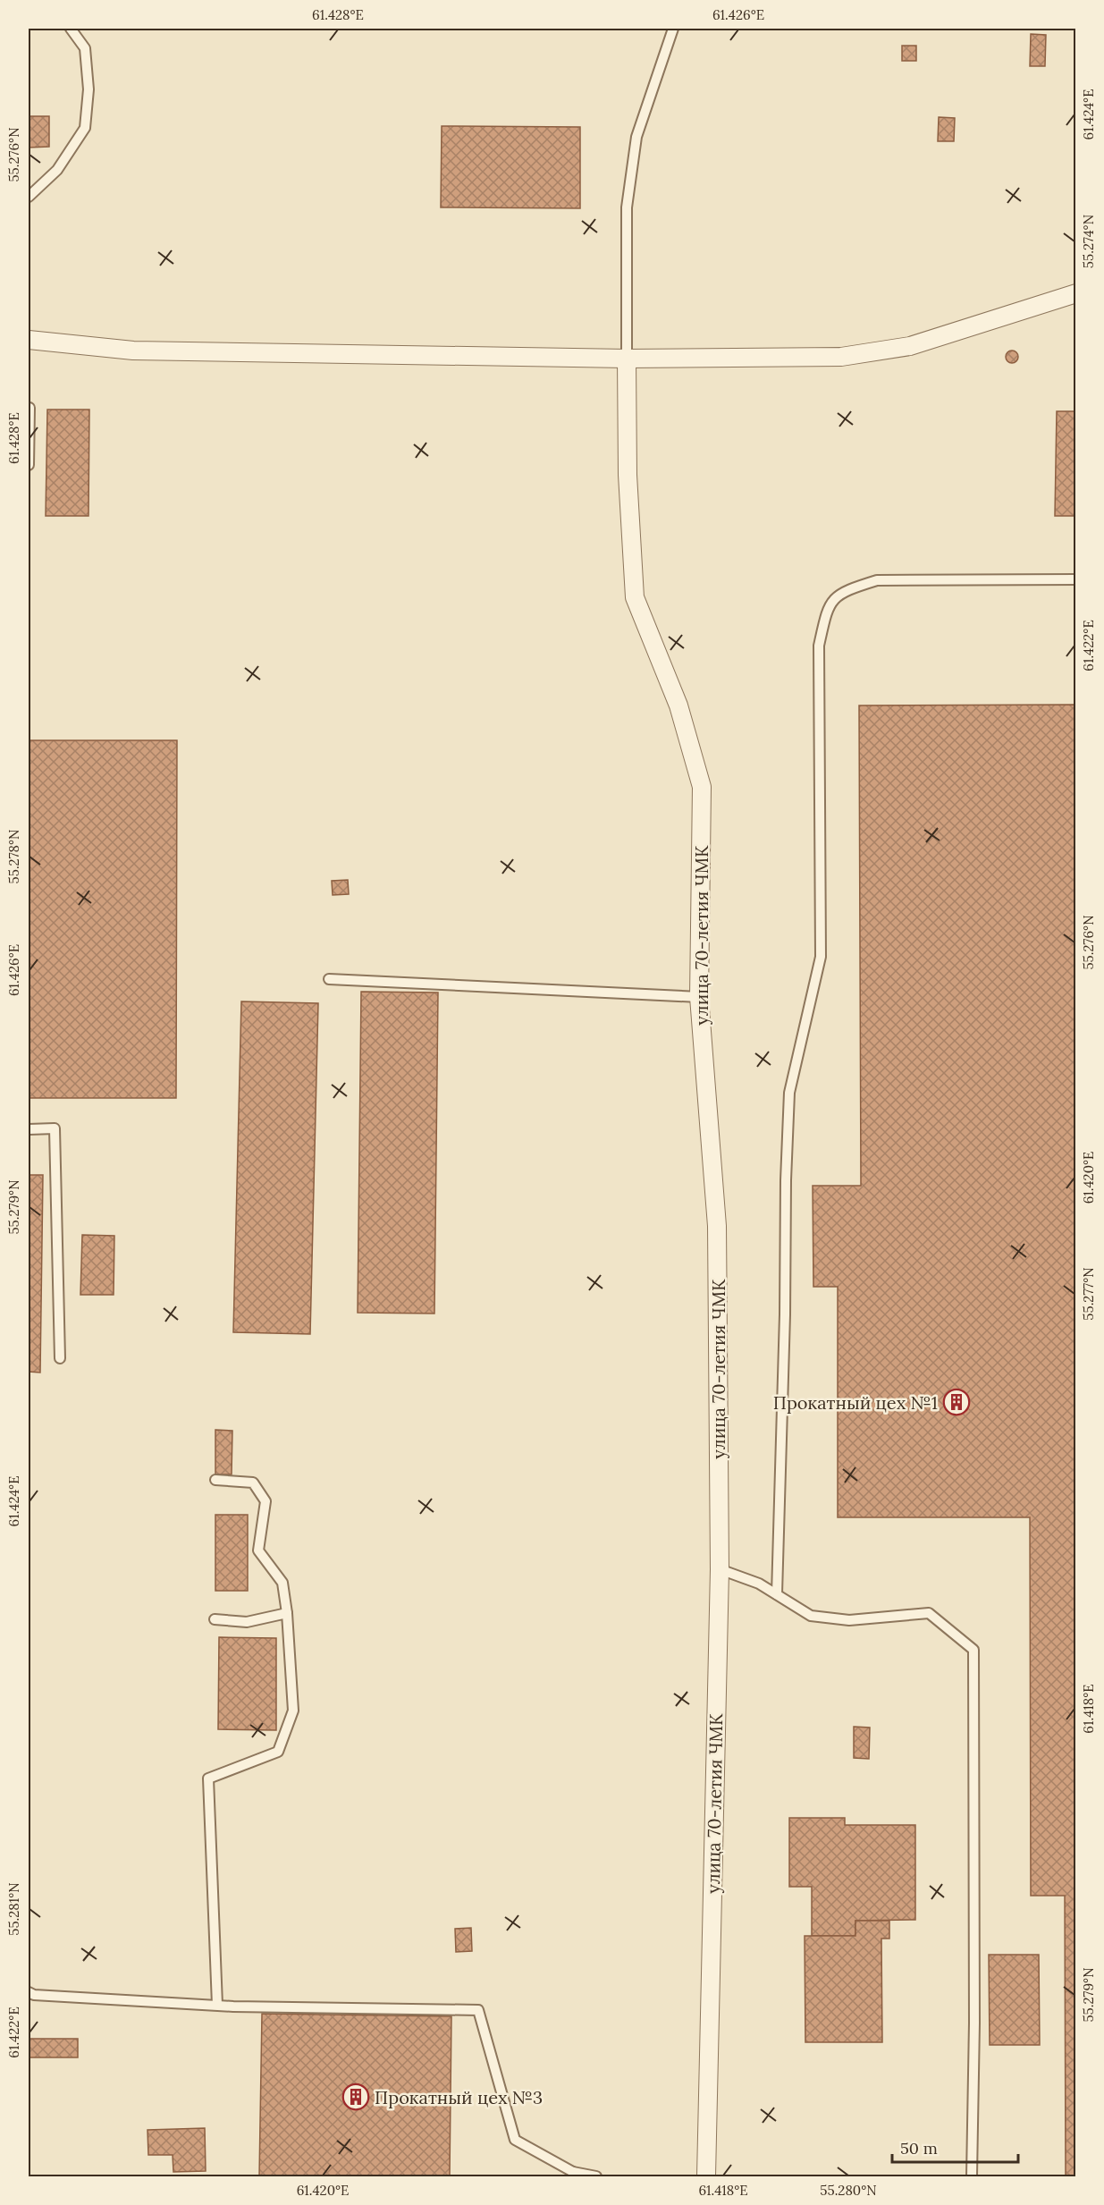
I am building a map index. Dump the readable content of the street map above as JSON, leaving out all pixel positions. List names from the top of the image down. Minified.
{"streets":{"street":["улица 70-летия ЧМК"]},"places":{"building":["Прокатный цех №1","Прокатный цех №3"]},"scale_bar":"50 m","coordinates":["61.428°E","61.426°E","61.424°E","55.276°N","55.274°N","61.422°E","55.278°N","61.420°E","55.279°N","55.277°N","61.418°E","55.281°N","55.280°N"]}
